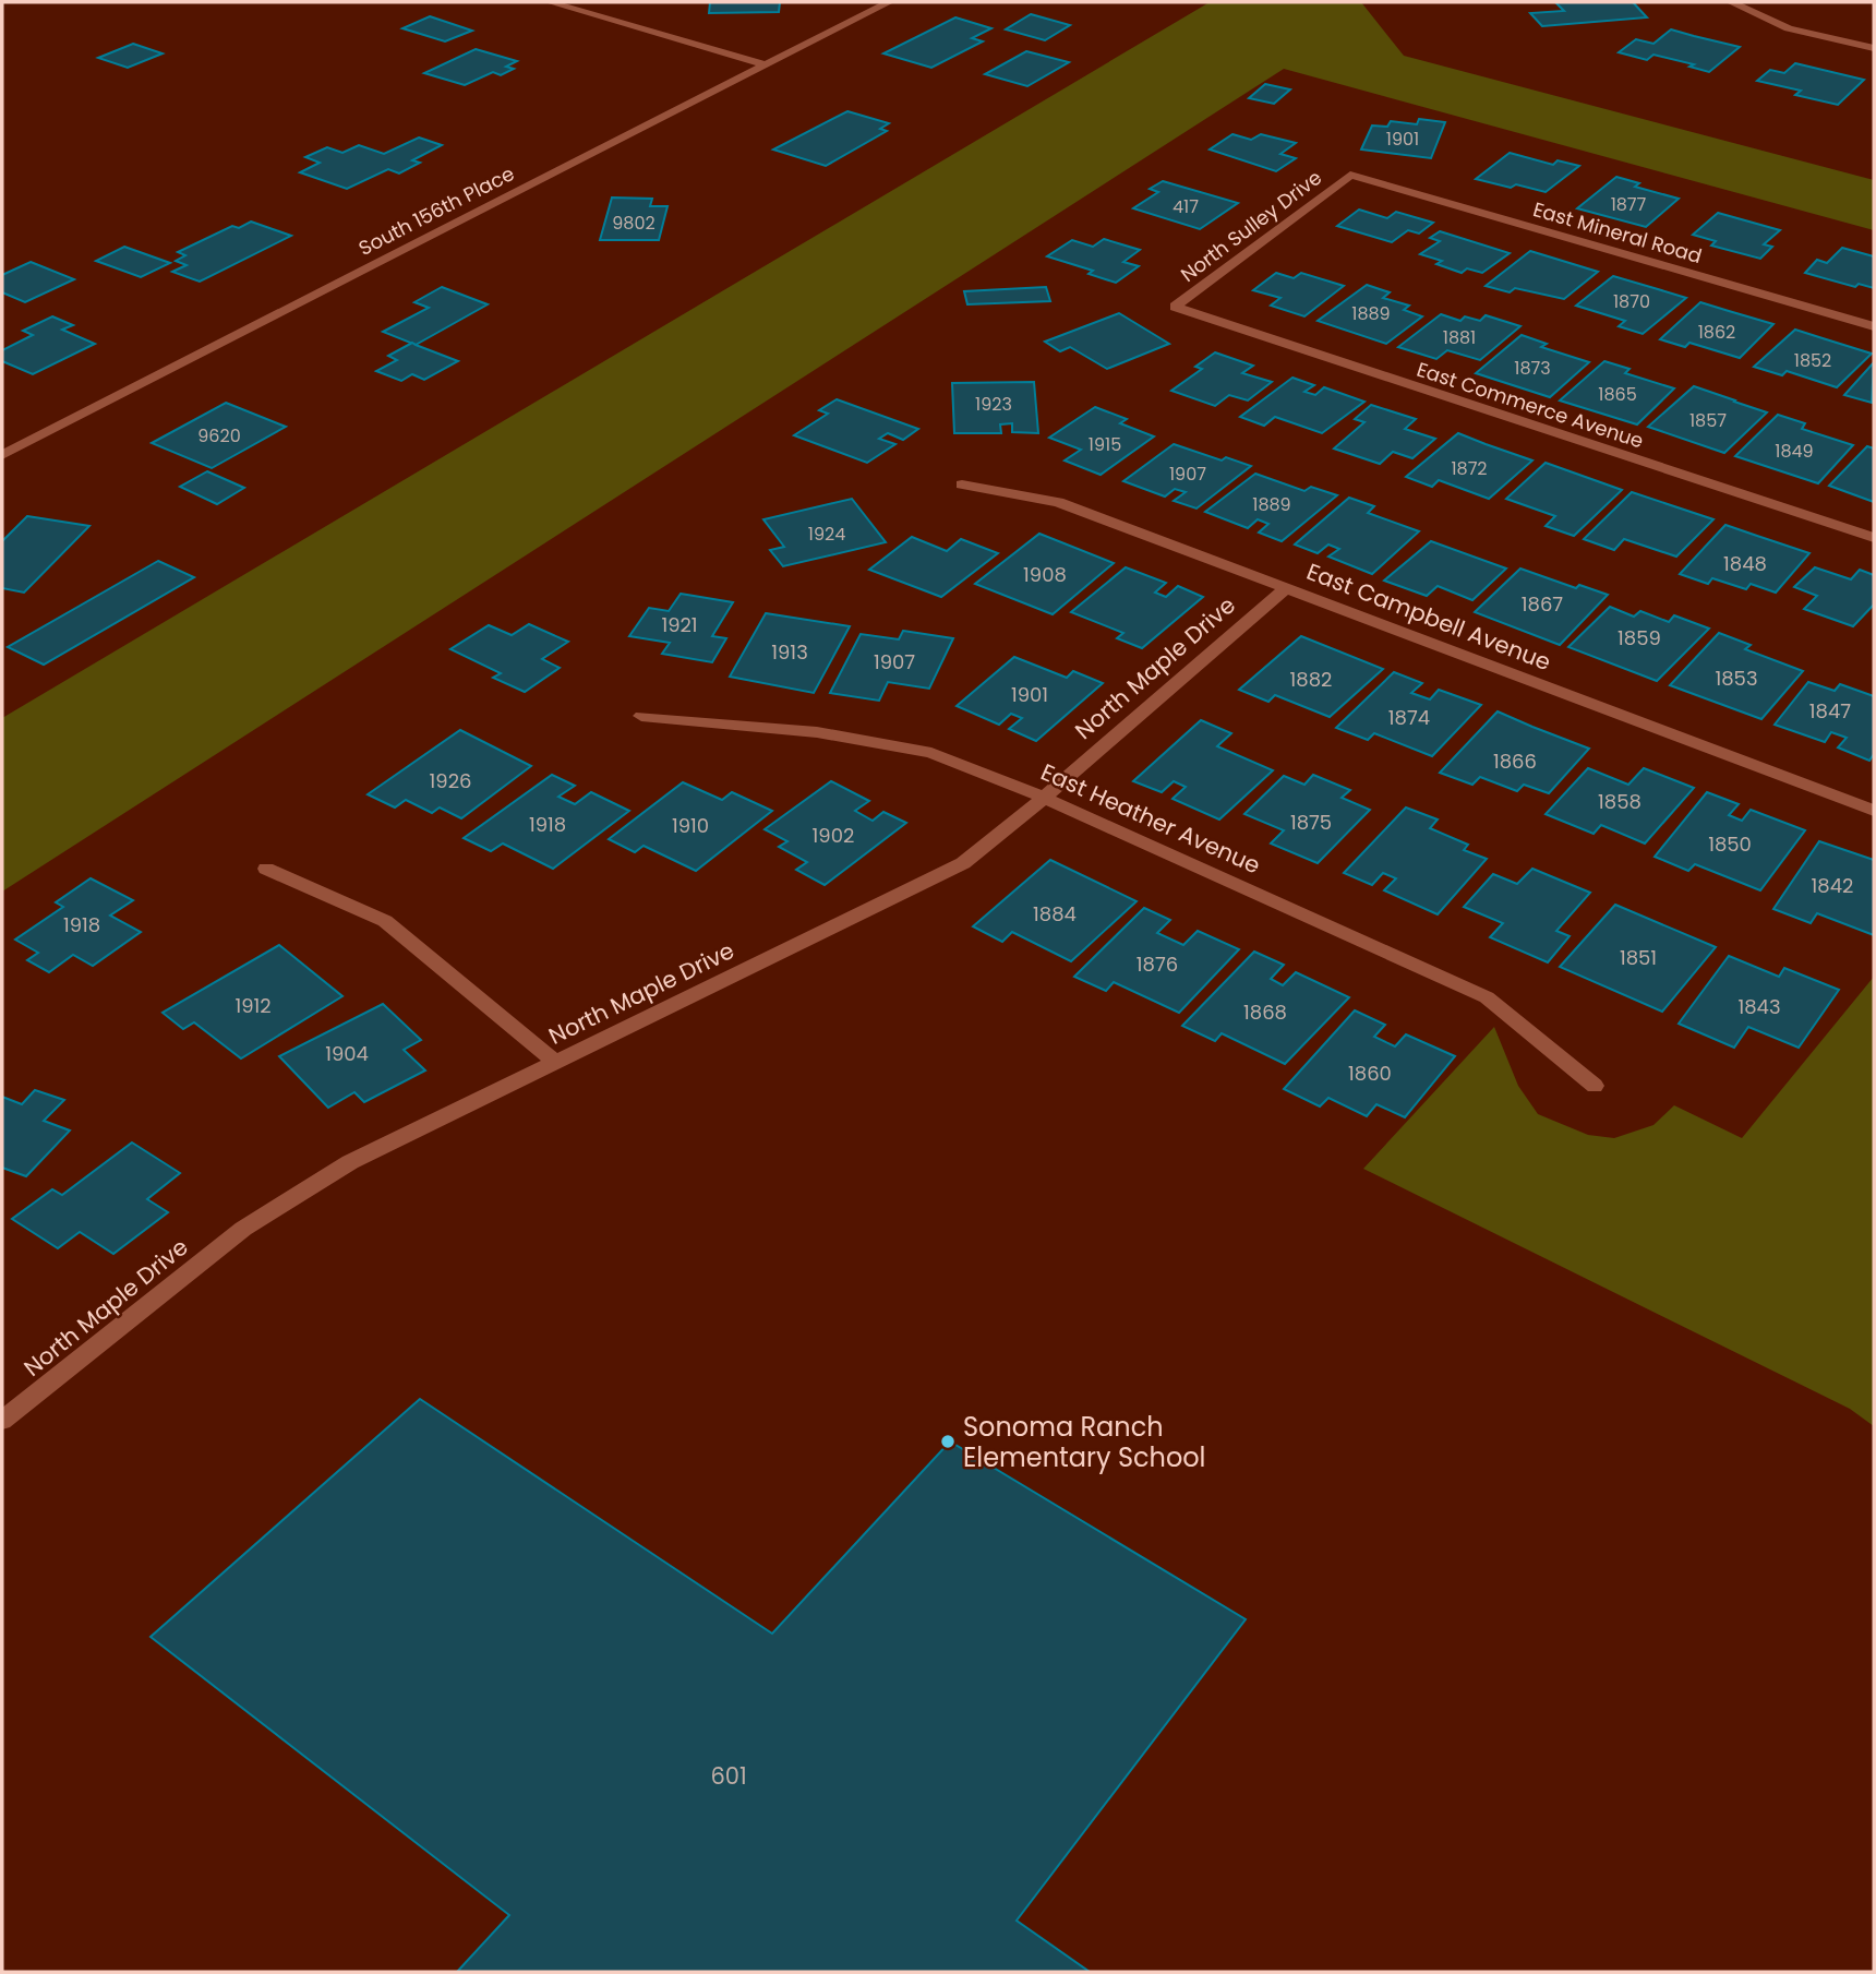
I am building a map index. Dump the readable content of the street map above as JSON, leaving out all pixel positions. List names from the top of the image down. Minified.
{"streets":{"street":["South 156th Place","North Sulley Drive","East Mineral Road","East Commerce Avenue","East Campbell Avenue","North Maple Drive","East Heather Avenue"]},"crossings":[["North Sulley Drive","East Mineral Road"],["North Sulley Drive","East Commerce Avenue"],["East Campbell Avenue","North Maple Drive"],["North Maple Drive","East Heather Avenue"]],"places":["Sonoma Ranch Elementary School"],"house_numbers":["1901","1877","417","9802","1870","1889","1862","1881","1852","1873","1865","1923","1857","9620","1915","1849","1872","1907","1889","1924","1848","1908","1867","1921","1859","1913","1907","1853","1882","1901","1847","1874","1866","1926","1858","1875","1918","1910","1902","1850","1842","1884","1918","1851","1876","1912","1843","1868","1904","1860","601"]}
